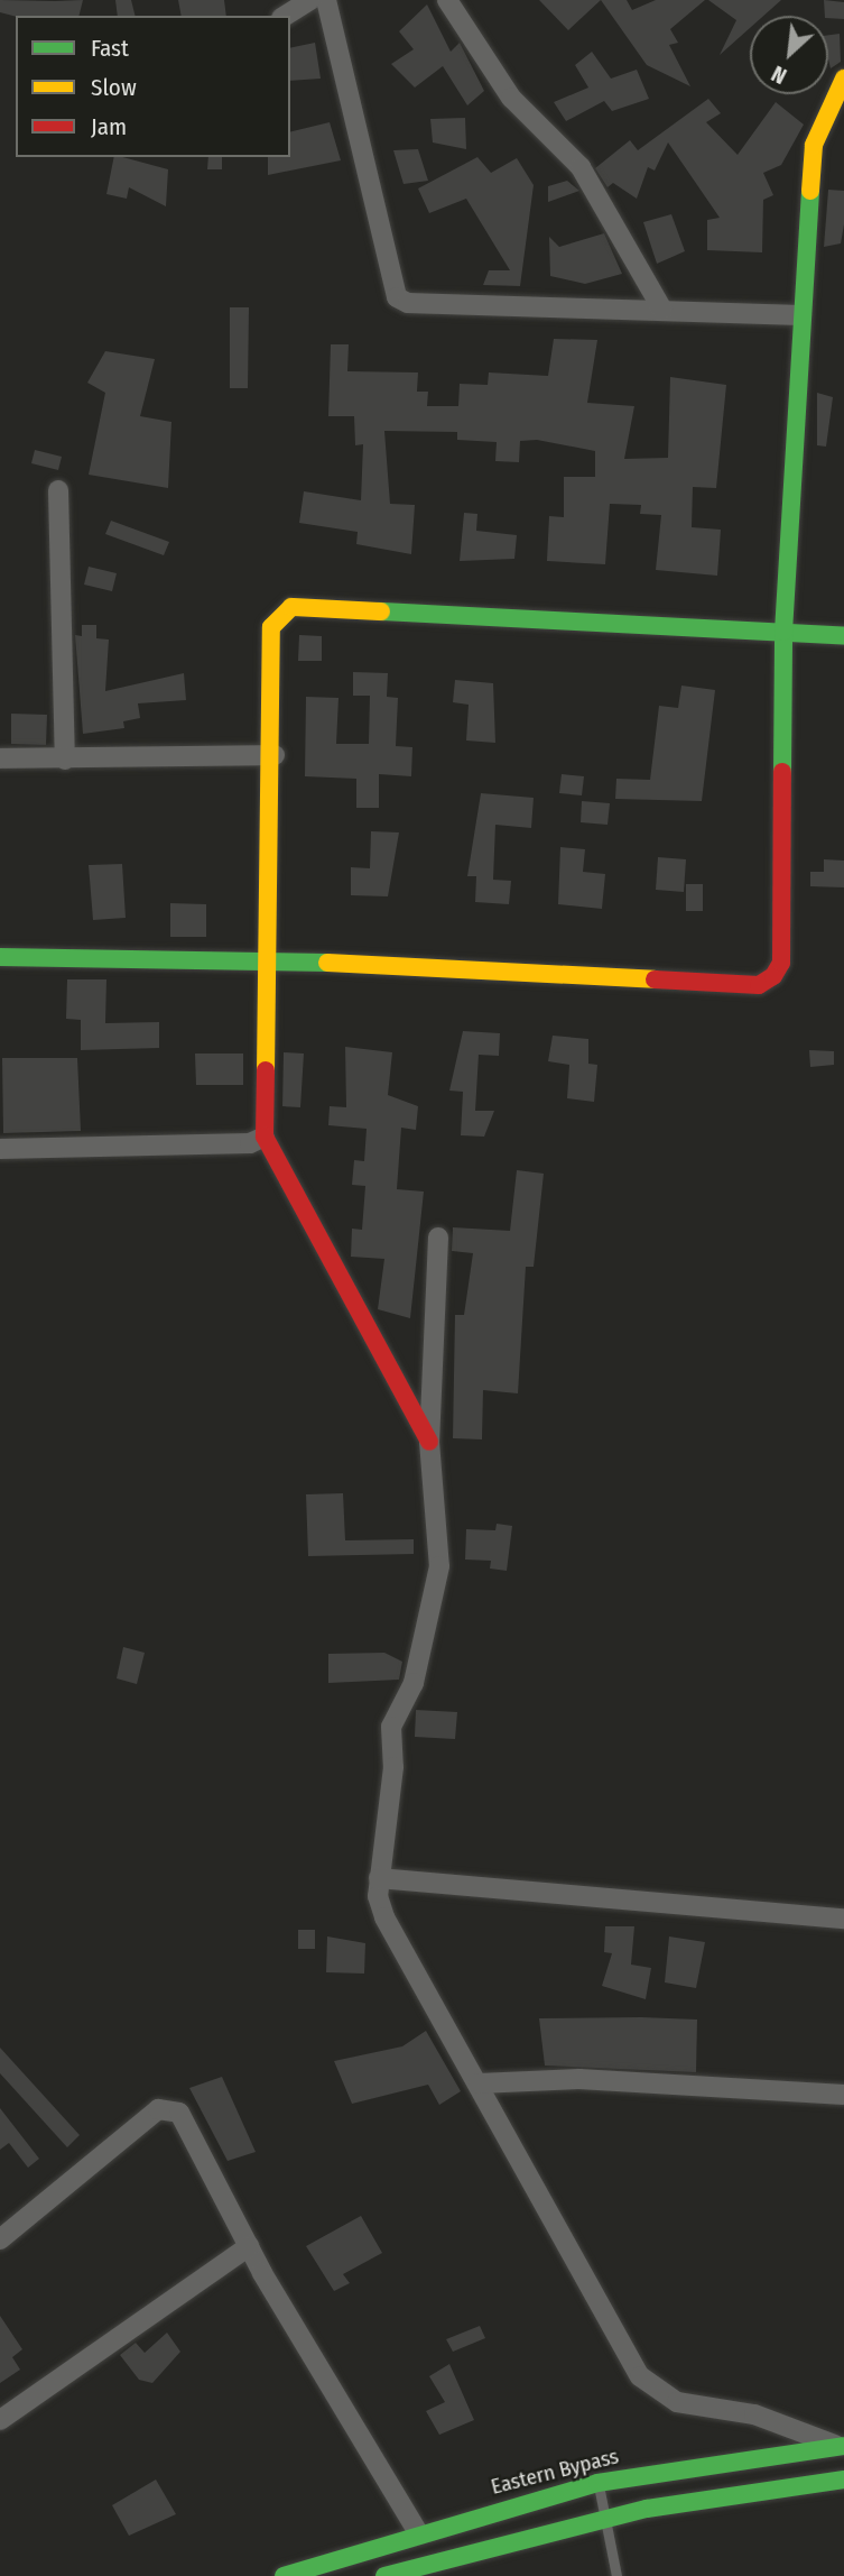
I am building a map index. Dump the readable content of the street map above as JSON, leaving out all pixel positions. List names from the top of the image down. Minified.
{"streets":{"street":["Eastern Bypass"]},"legend":["Fast","Slow","Jam"],"north":"bottom left"}
